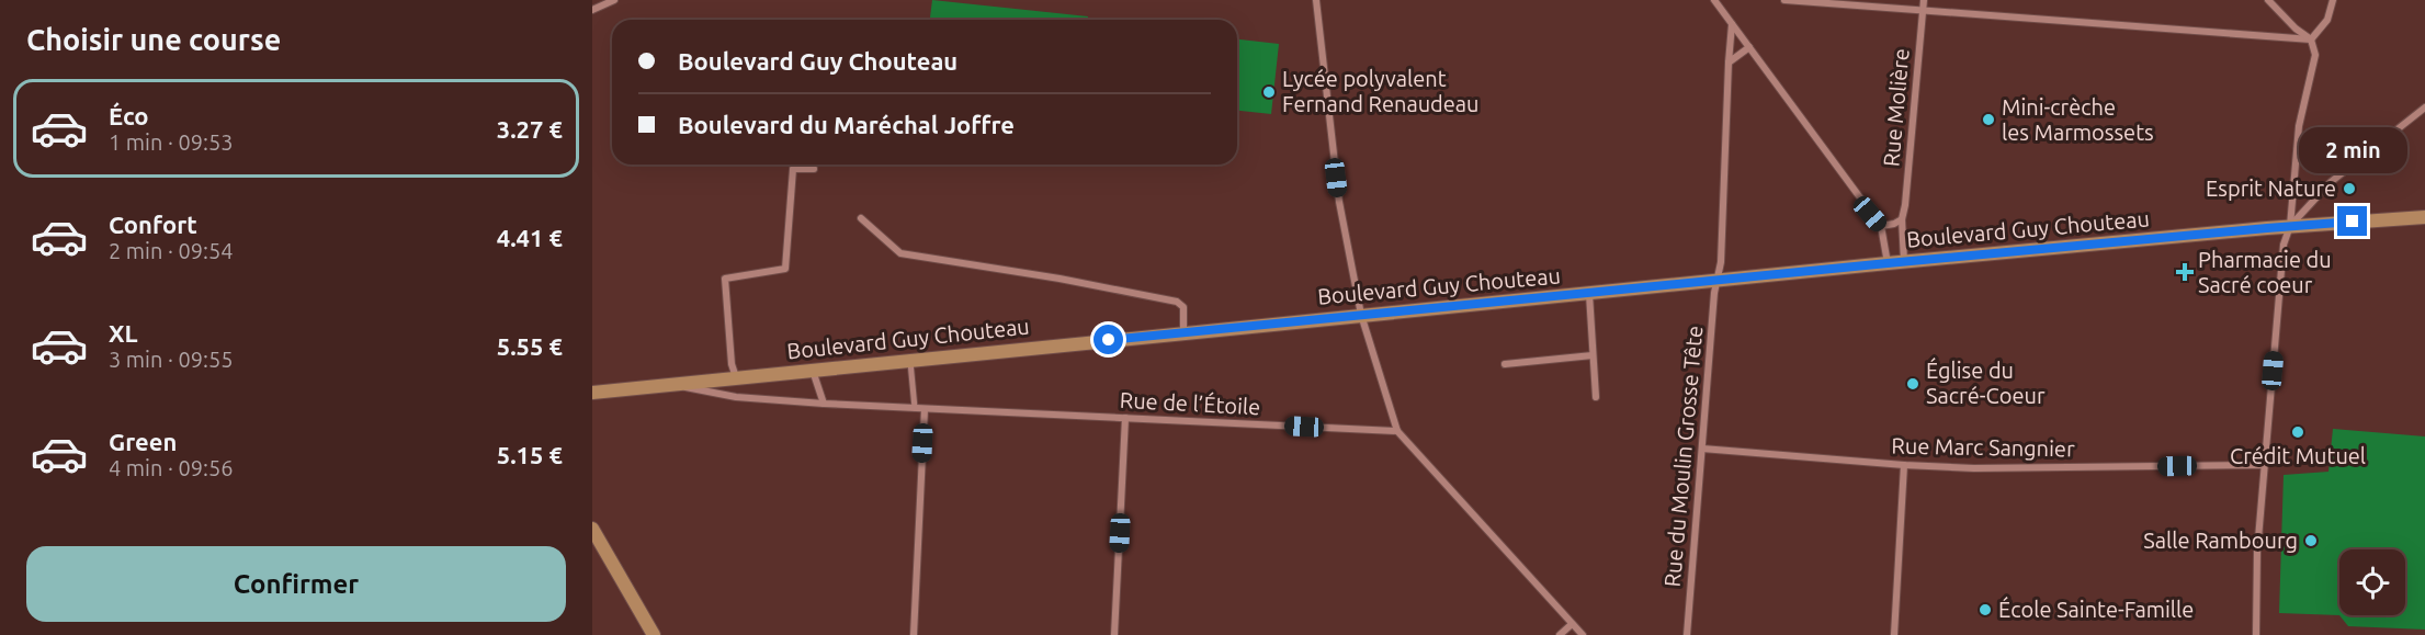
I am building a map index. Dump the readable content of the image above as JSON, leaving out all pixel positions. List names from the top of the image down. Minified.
{"streets":{"main road":["Boulevard Guy Chouteau"],"street":["Rue Molière","Rue de l’Étoile","Rue Marc Sangnier","Rue du Moulin Grosse Tête"]},"crossings":[["Rue Molière","Boulevard Guy Chouteau"],["Boulevard Guy Chouteau","Rue de l’Étoile"],["Boulevard Guy Chouteau","Rue du Moulin Grosse Tête"],["Rue Marc Sangnier","Rue du Moulin Grosse Tête"]],"places":{"other":["Lycée polyvalent Fernand Renaudeau","Mini-crèche les Marmossets","Esprit Nature","Église du Sacré-Coeur","Crédit Mutuel","Salle Rambourg","École Sainte-Famille"],"health":["Pharmacie du Sacré coeur"]},"page":{"heading":"Choisir une course","banner":["Boulevard Guy Chouteau","Boulevard du Maréchal Joffre"],"list":[{"name":"Éco","note":"1 min · 09:53","value":"3.27 €"},{"name":"Confort","note":"2 min · 09:54","value":"4.41 €"},{"name":"XL","note":"3 min · 09:55","value":"5.55 €"},{"name":"Green","note":"4 min · 09:56","value":"5.15 €"}],"bubble":"2 min","buttons":"Confirmer"}}
